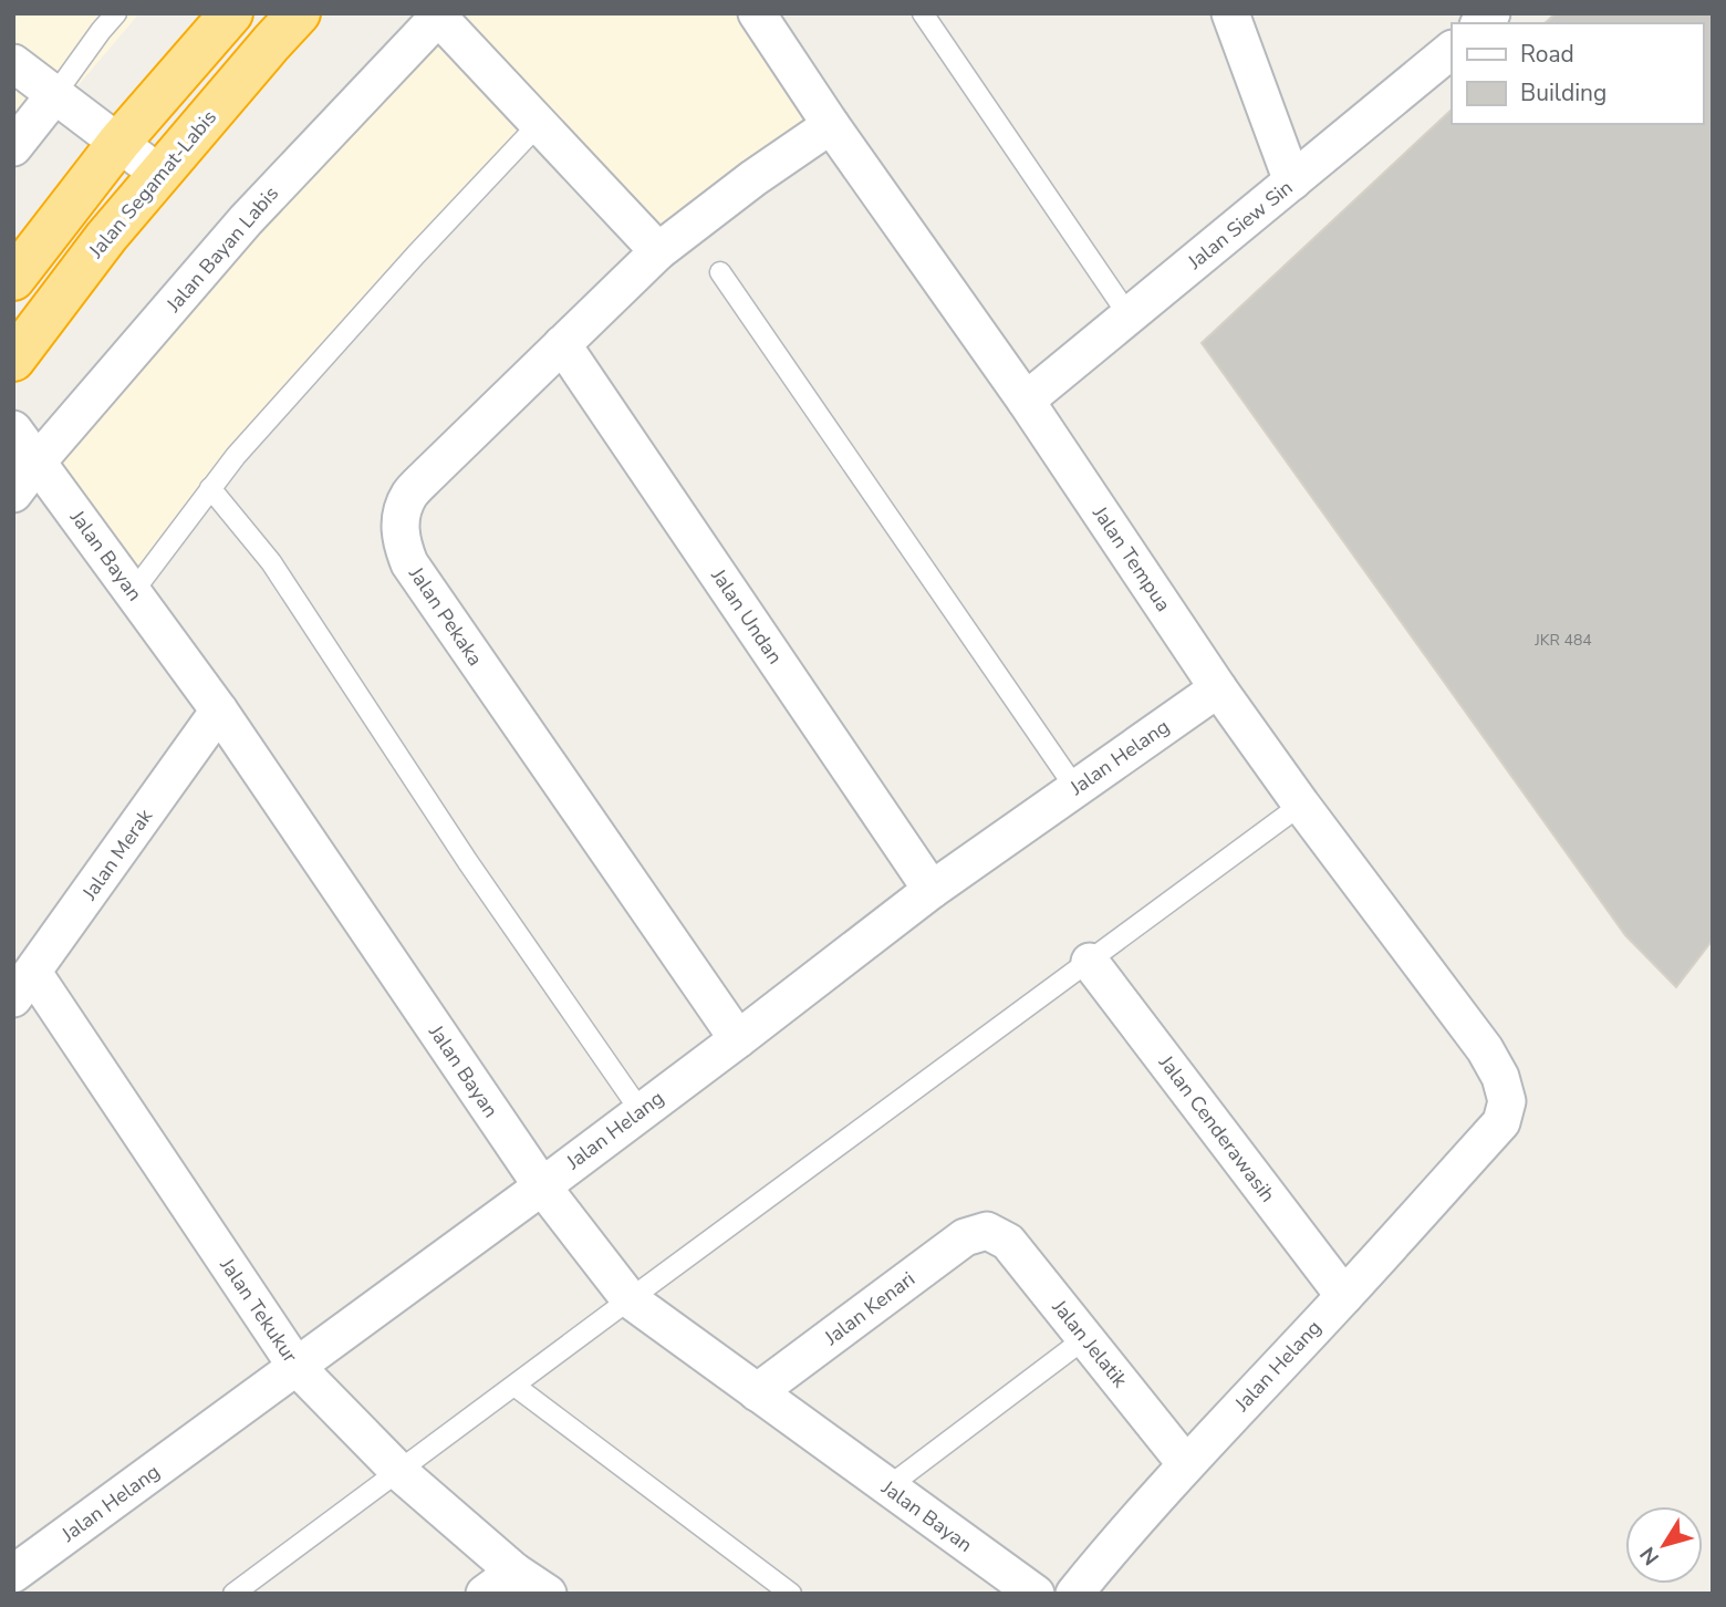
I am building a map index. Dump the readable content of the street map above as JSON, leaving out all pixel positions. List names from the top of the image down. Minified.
{"streets":{"highway":["Jalan Segamat-Labis"],"street":["Jalan Siew Sin","Jalan Bayan Labis","Jalan Bayan","Jalan Tempua","Jalan Pekaka","Jalan Undan","Jalan Helang","Jalan Merak","Jalan Cenderawasih","Jalan Kenari","Jalan Tekukur","Jalan Jelatik"]},"crossings":[["Jalan Siew Sin","Jalan Tempua"],["Jalan Bayan Labis","Jalan Bayan"],["Jalan Bayan","Jalan Helang"],["Jalan Bayan","Jalan Merak"],["Jalan Bayan","Jalan Kenari"],["Jalan Tempua","Jalan Pekaka"],["Jalan Tempua","Jalan Helang"],["Jalan Pekaka","Jalan Undan"],["Jalan Pekaka","Jalan Helang"],["Jalan Undan","Jalan Helang"],["Jalan Helang","Jalan Cenderawasih"],["Jalan Helang","Jalan Tekukur"],["Jalan Helang","Jalan Jelatik"],["Jalan Merak","Jalan Tekukur"],["Jalan Kenari","Jalan Jelatik"]],"house_numbers":["JKR 484"],"legend":["Road","Building"],"north":"bottom left"}
